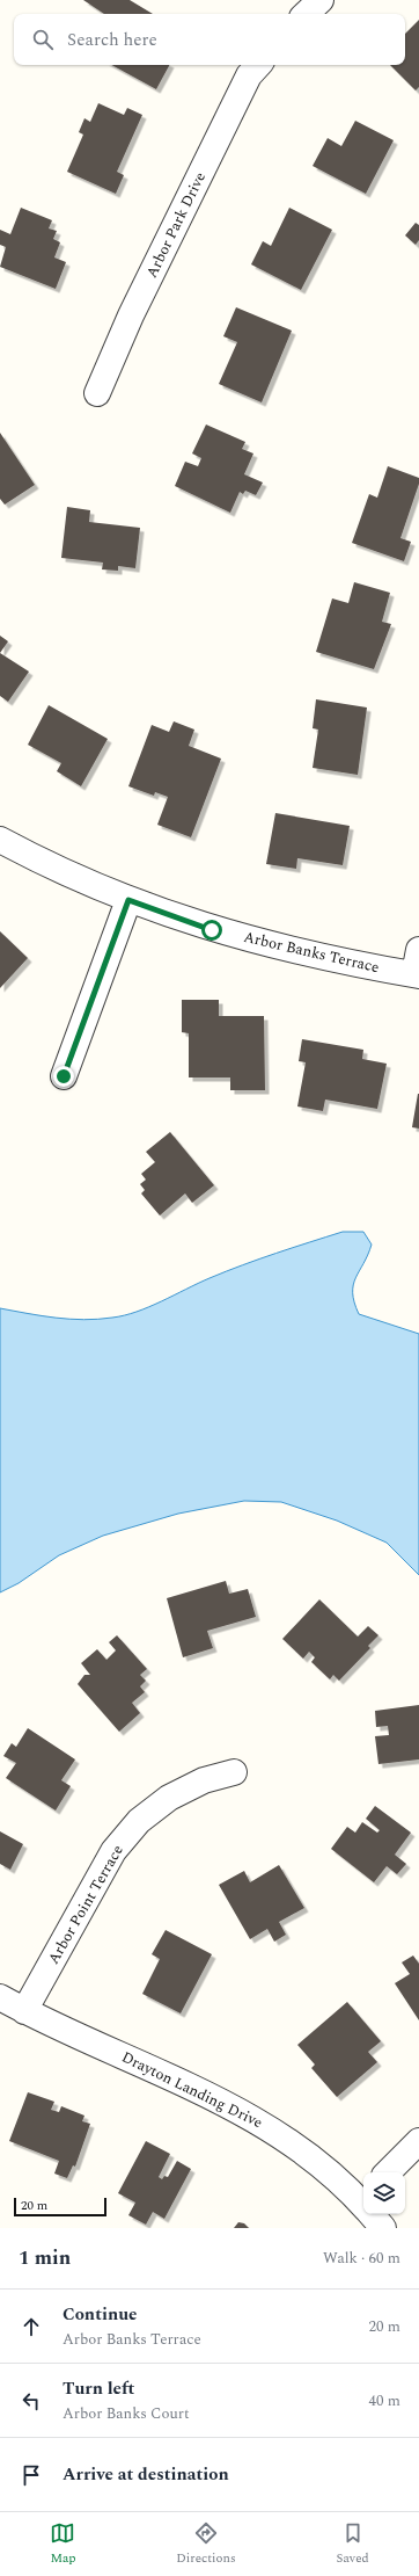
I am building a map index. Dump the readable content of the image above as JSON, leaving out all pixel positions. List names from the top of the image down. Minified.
{"streets":{"street":["Arbor Park Drive","Arbor Banks Terrace","Arbor Point Terrace","Drayton Landing Drive"]},"crossings":[["Arbor Point Terrace","Drayton Landing Drive"]],"scale_bar":"20 m","page":{"search":"Search here","scale":"20 m","heading":["1 min","Walk · 60 m"],"list":[["Continue","Arbor Banks Terrace","20 m"],["Turn left","Arbor Banks Court","40 m"],"Arrive at destination"],"nav":["Map","Directions","Saved"]}}
